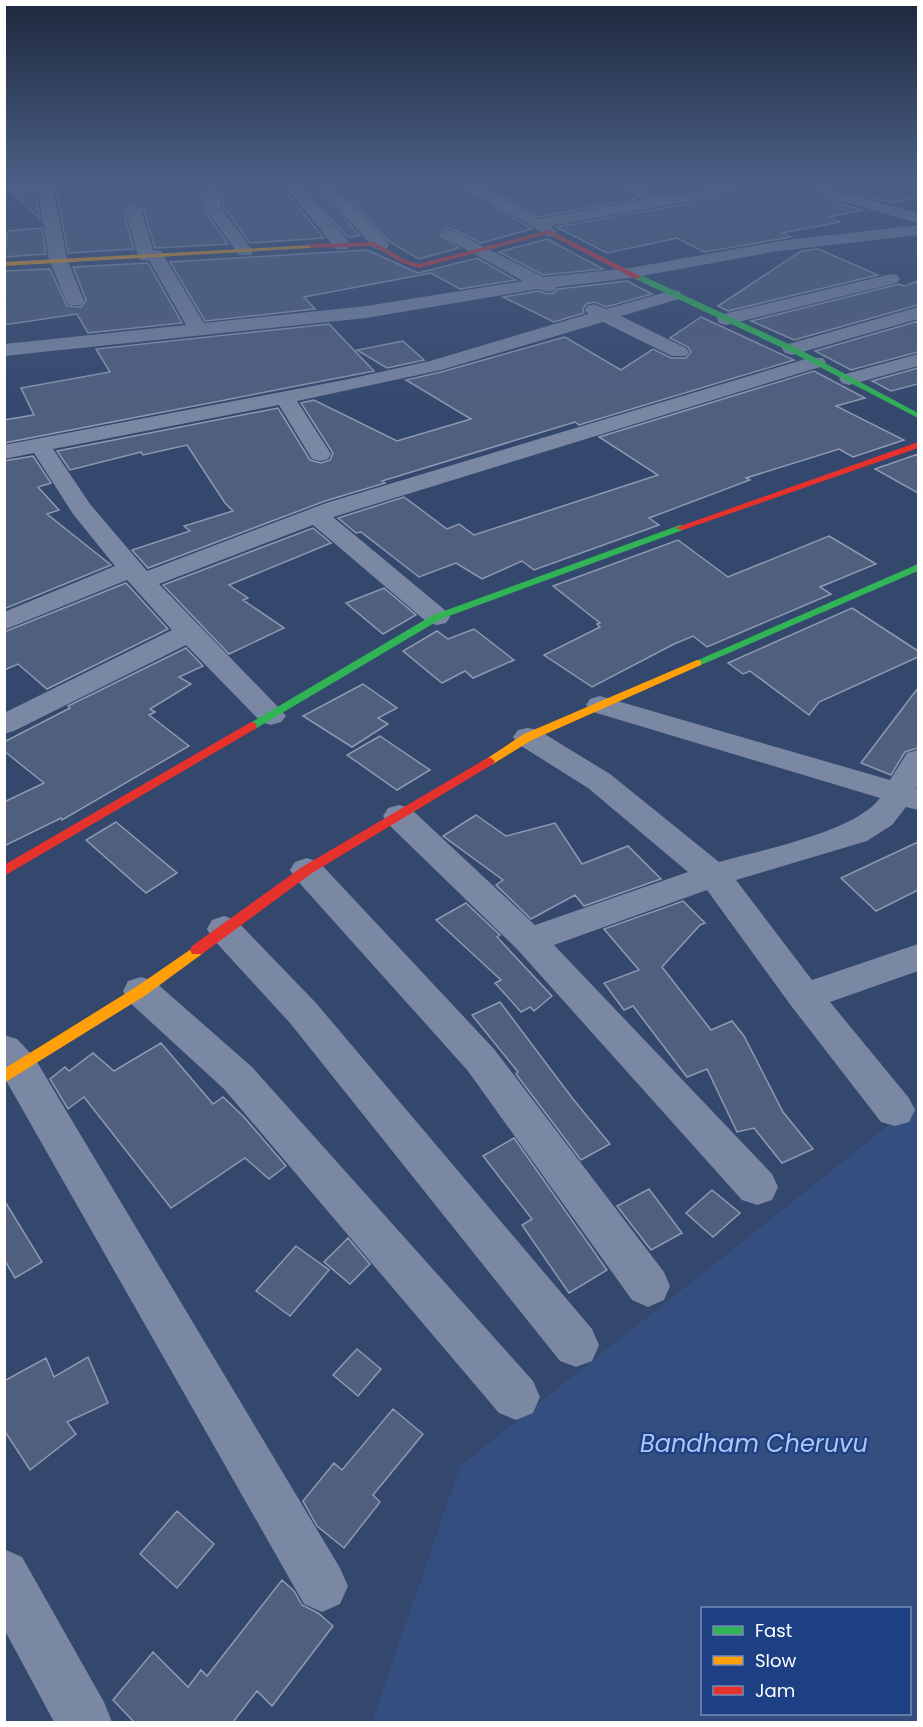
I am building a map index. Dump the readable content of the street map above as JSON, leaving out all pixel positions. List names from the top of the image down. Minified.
{"water":["Bandham Cheruvu"],"legend":["Fast","Slow","Jam"]}
